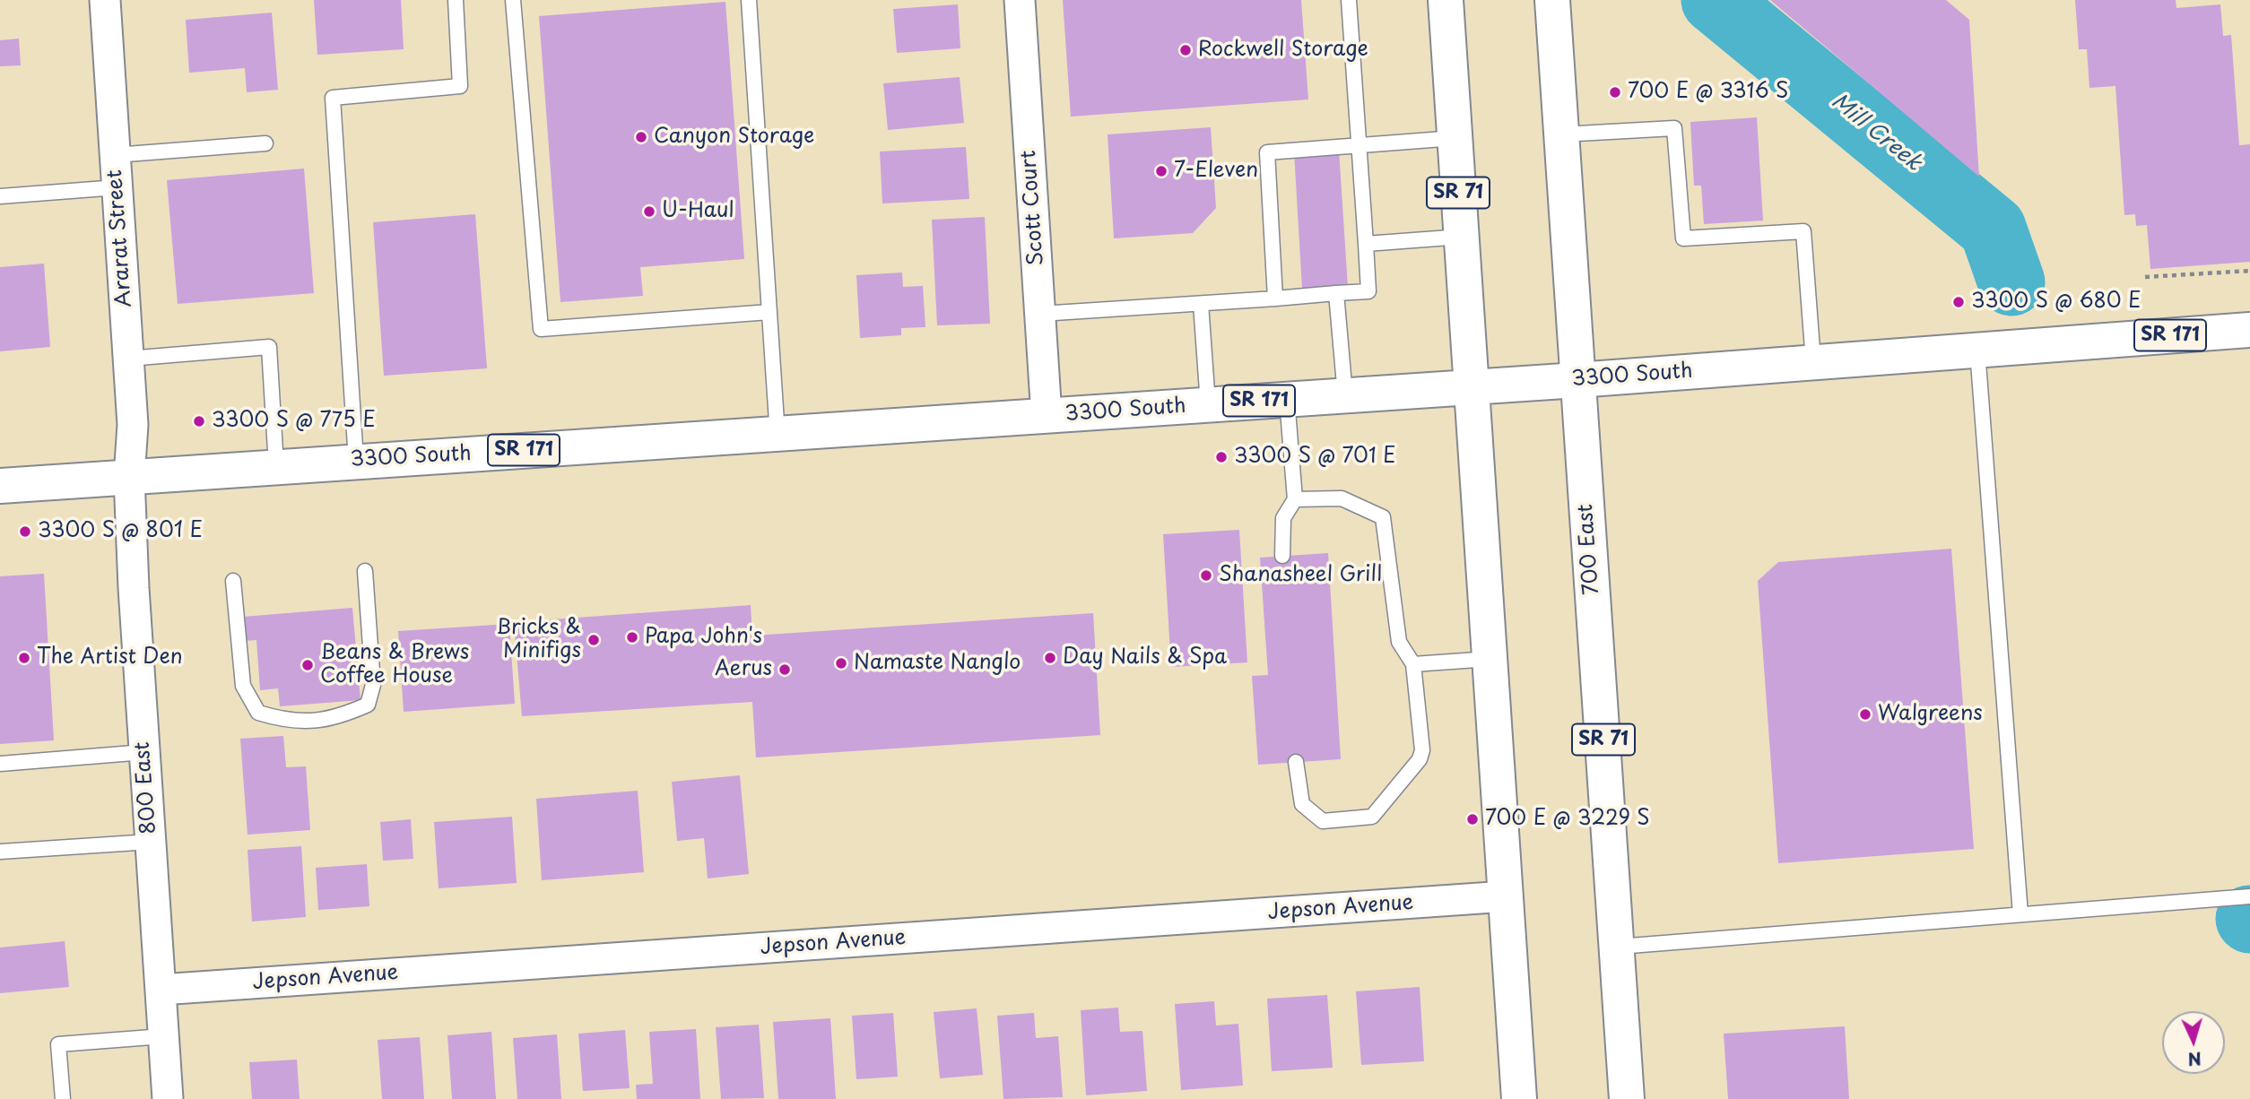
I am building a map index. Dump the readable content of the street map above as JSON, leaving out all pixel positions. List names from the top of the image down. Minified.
{"streets":{"main road":["SR 71","SR 171","3300 South","700 East"],"street":["Scott Court","Ararat Street","800 East","Jepson Avenue"]},"crossings":[["SR 71","3300 South"],["SR 71","Jepson Avenue"],["Scott Court","3300 South"],["Ararat Street","3300 South"],["Ararat Street","800 East"],["3300 South","700 East"],["3300 South","800 East"],["800 East","Jepson Avenue"]],"water":["Mill Creek"],"places":["Rockwell Storage","700 E @ 3316 S","Canyon Storage","7-Eleven","U-Haul","3300 S @ 680 E","3300 S @ 775 E","3300 S @ 701 E","3300 S @ 801 E","Shanasheel Grill","Papa John's","Bricks & Minifigs","The Artist Den","Day Nails & Spa","Namaste Nanglo","Beans & Brews Coffee House","Aerus","Walgreens","700 E @ 3229 S"],"north":"bottom"}
